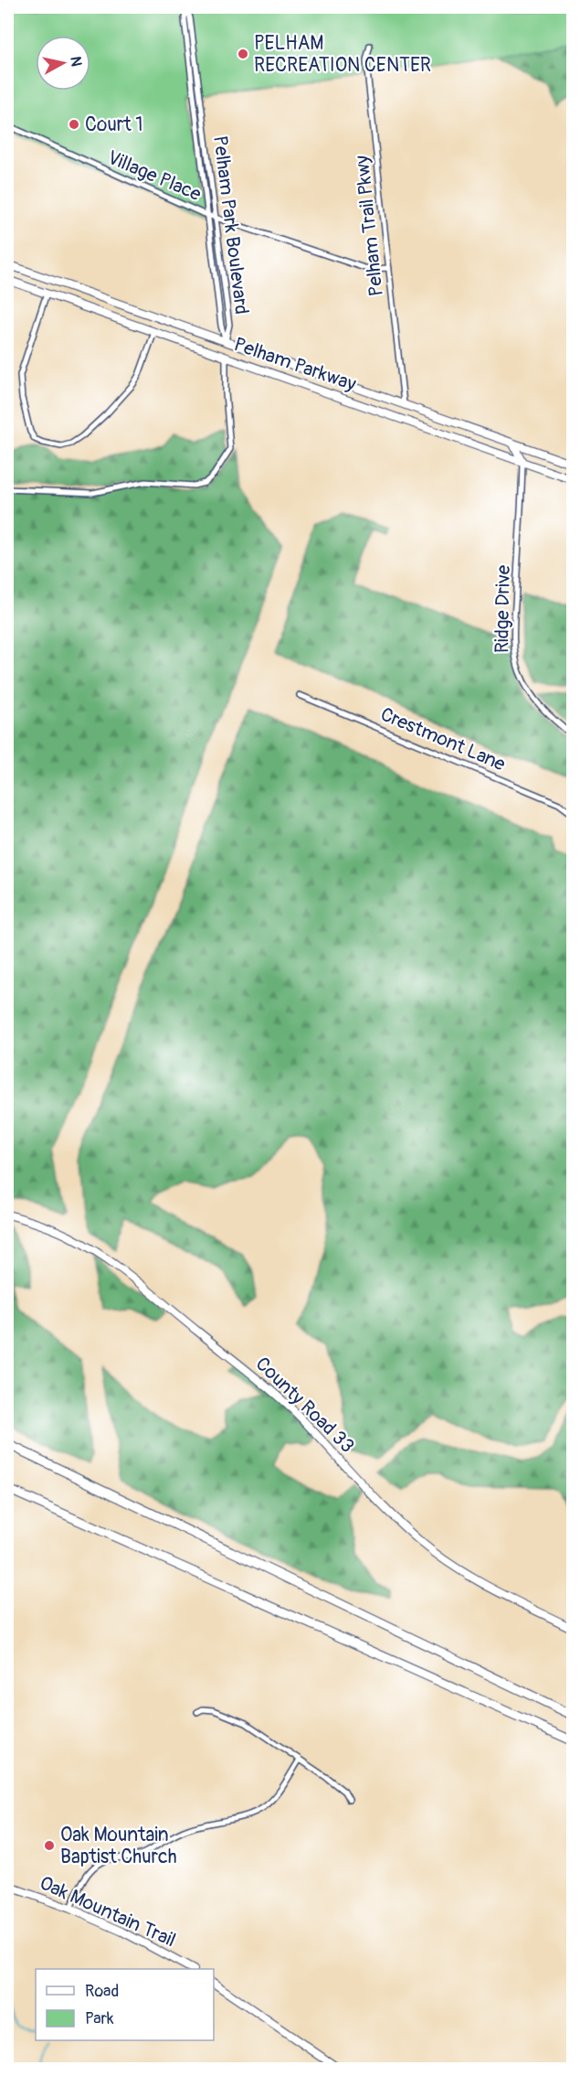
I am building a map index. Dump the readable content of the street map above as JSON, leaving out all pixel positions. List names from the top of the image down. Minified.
{"streets":{"main road":["Pelham Parkway"],"street":["Village Place","Pelham Park Boulevard","Pelham Trail Pkwy","Ridge Drive","Crestmont Lane","County Road 33","Oak Mountain Trail"]},"crossings":[["Village Place","Pelham Park Boulevard"],["Village Place","Pelham Trail Pkwy"],["Pelham Park Boulevard","Pelham Parkway"],["Pelham Trail Pkwy","Pelham Parkway"],["Pelham Parkway","Ridge Drive"]],"places":["PELHAM RECREATION CENTER","Court 1","Oak Mountain Baptist Church"],"legend":["Road","Park"],"north":"right"}
